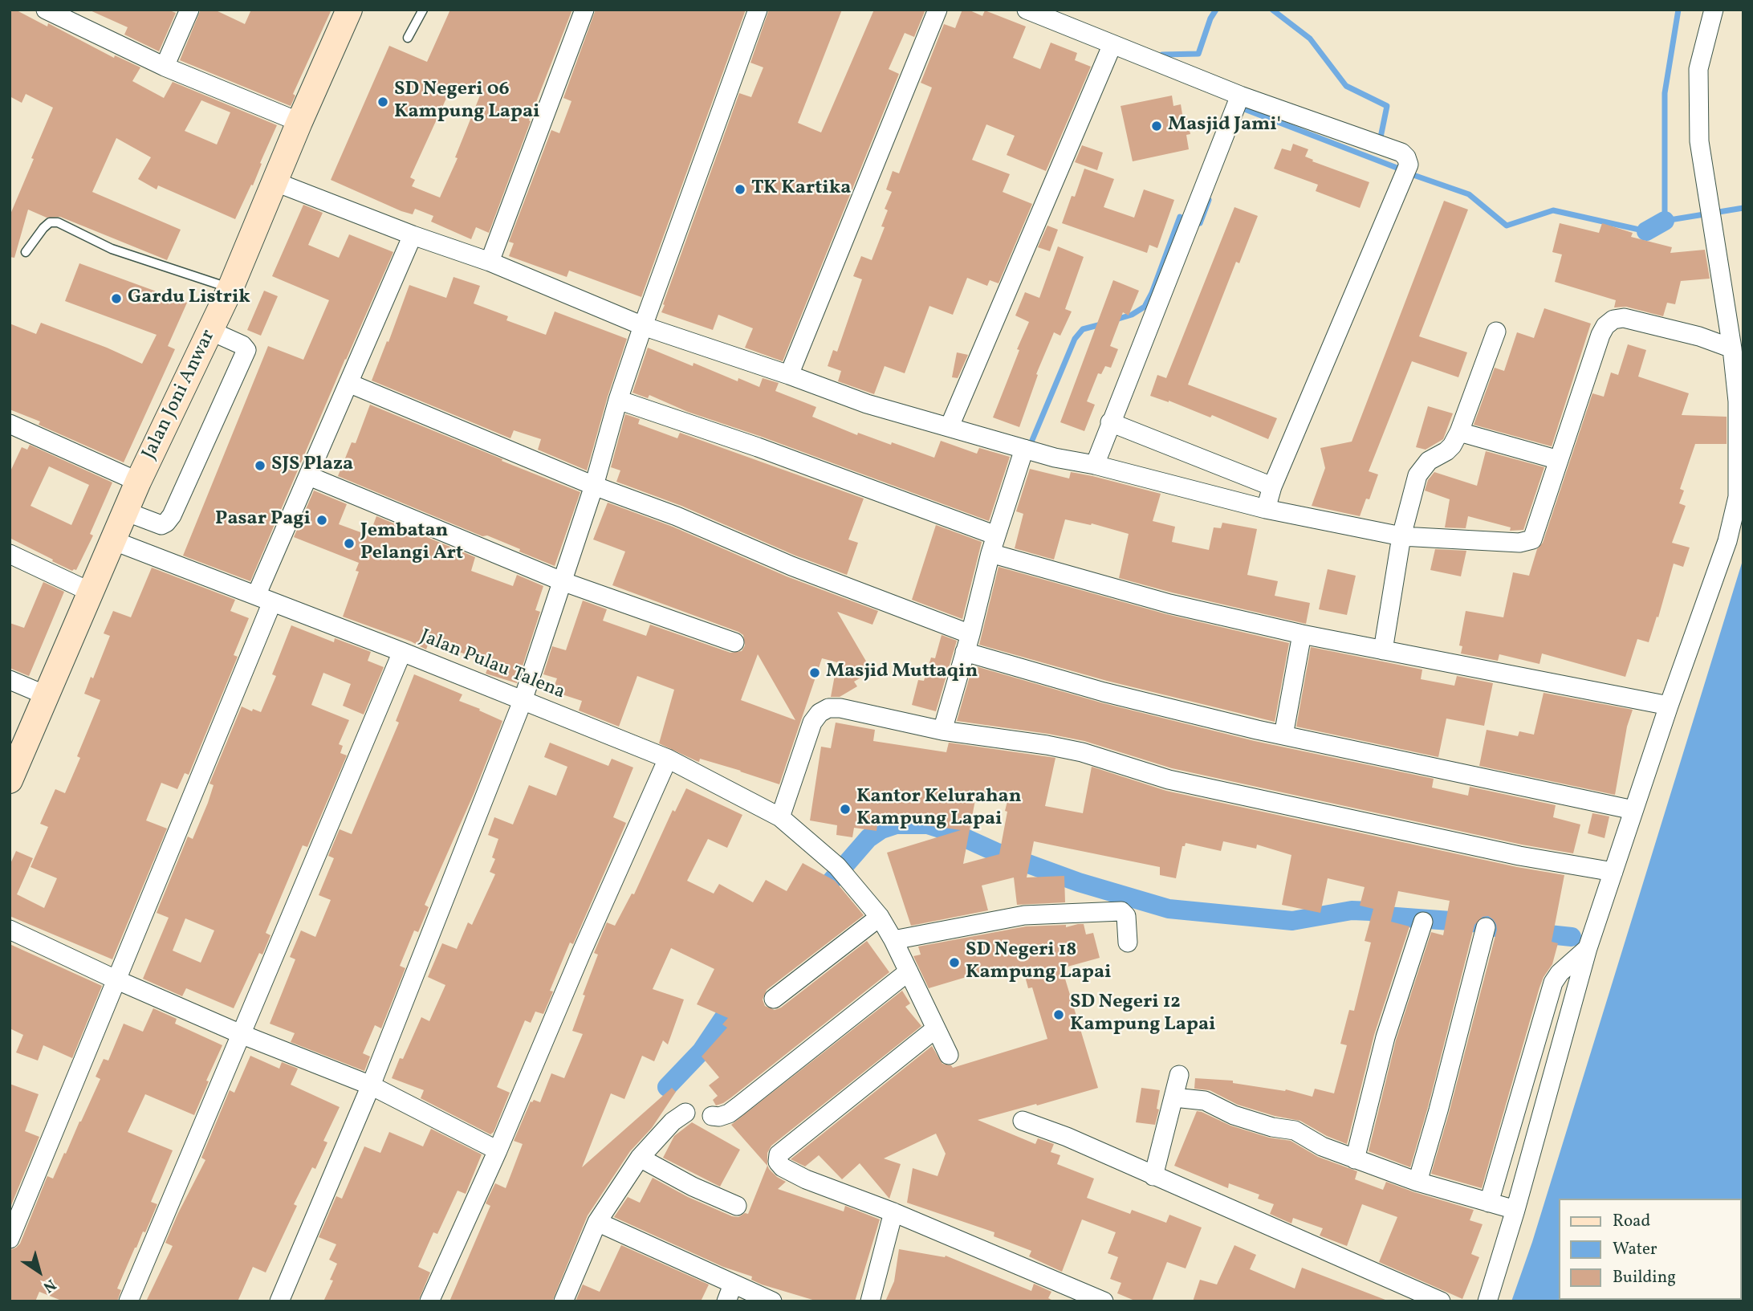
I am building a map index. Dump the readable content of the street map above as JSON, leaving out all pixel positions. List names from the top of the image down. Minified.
{"streets":{"main road":["Jalan Joni Anwar"],"street":["Jalan Pulau Talena"]},"crossings":[["Jalan Joni Anwar","Jalan Pulau Talena"]],"places":["SD Negeri 06 Kampung Lapai","Masjid Jami'","TK Kartika","Gardu Listrik","SJS Plaza","Pasar Pagi","Jembatan Pelangi Art","Masjid Muttaqin","Kantor Kelurahan Kampung Lapai","SD Negeri 18 Kampung Lapai","SD Negeri 12 Kampung Lapai"],"legend":["Road","Water","Building"],"north":"bottom right"}
